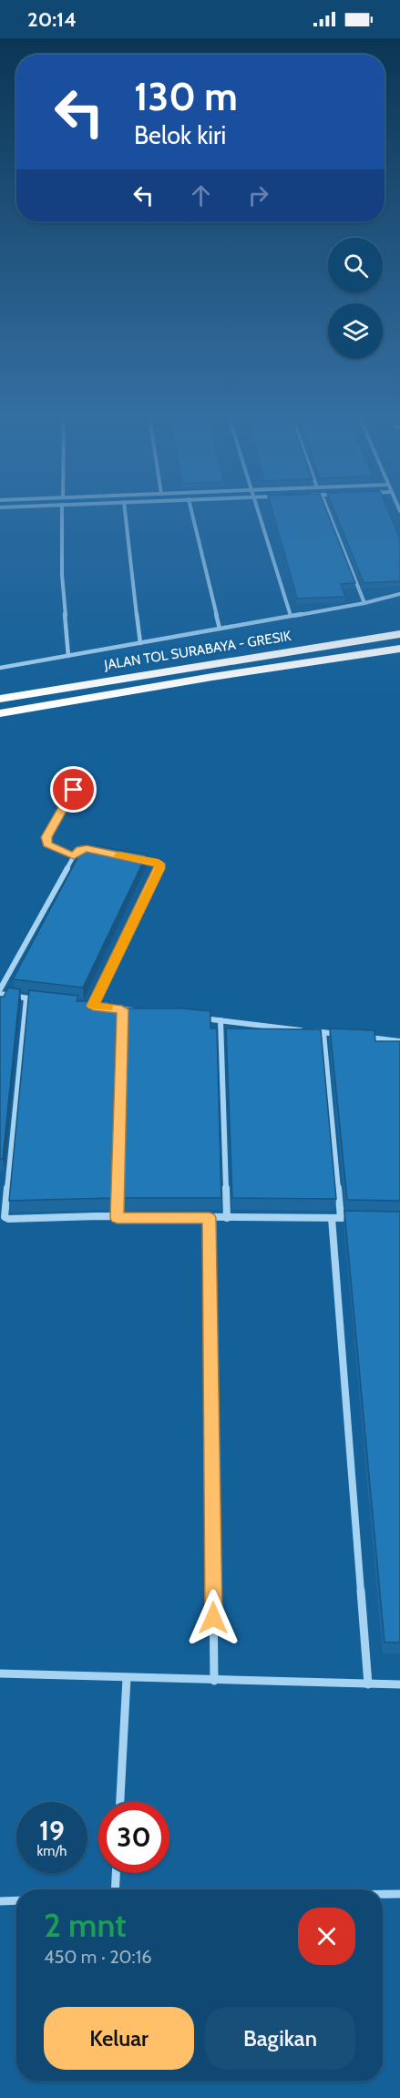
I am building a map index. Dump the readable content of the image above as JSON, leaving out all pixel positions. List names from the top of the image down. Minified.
{"streets":{"highway":["JALAN TOL SURABAYA - GRESIK"]},"page":{"status":"20:14","turn":["130 m","Belok kiri"],"speed":"19 km/h","limit":"30","heading":["2 mnt","450 m · 20:16"],"buttons":["Keluar","Bagikan"]}}
